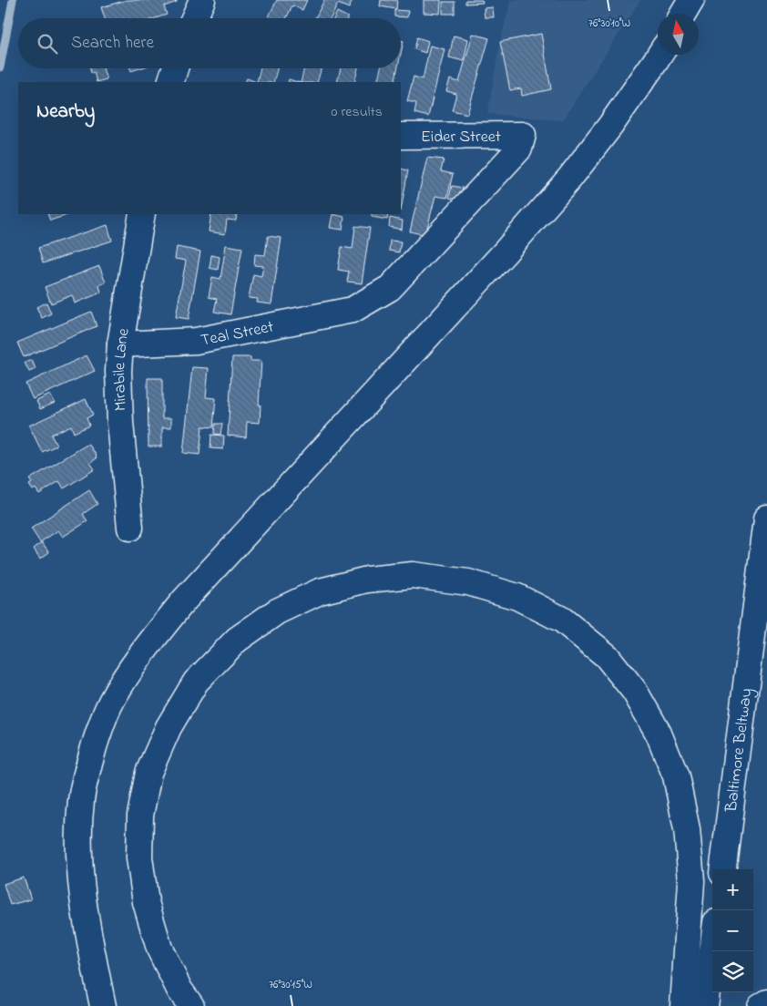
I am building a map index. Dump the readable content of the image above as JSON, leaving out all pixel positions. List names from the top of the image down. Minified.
{"streets":{"main road":["Eider Street","Teal Street","Mirabile Lane","Baltimore Beltway"]},"crossings":[["Eider Street","Teal Street"],["Teal Street","Mirabile Lane"]],"north":"top","page":{"search":"Search here","heading":["Nearby","0 results"],"map_buttons":["+","−"]},"coordinates":["76°30'10\"W","76°30'15\"W"]}
